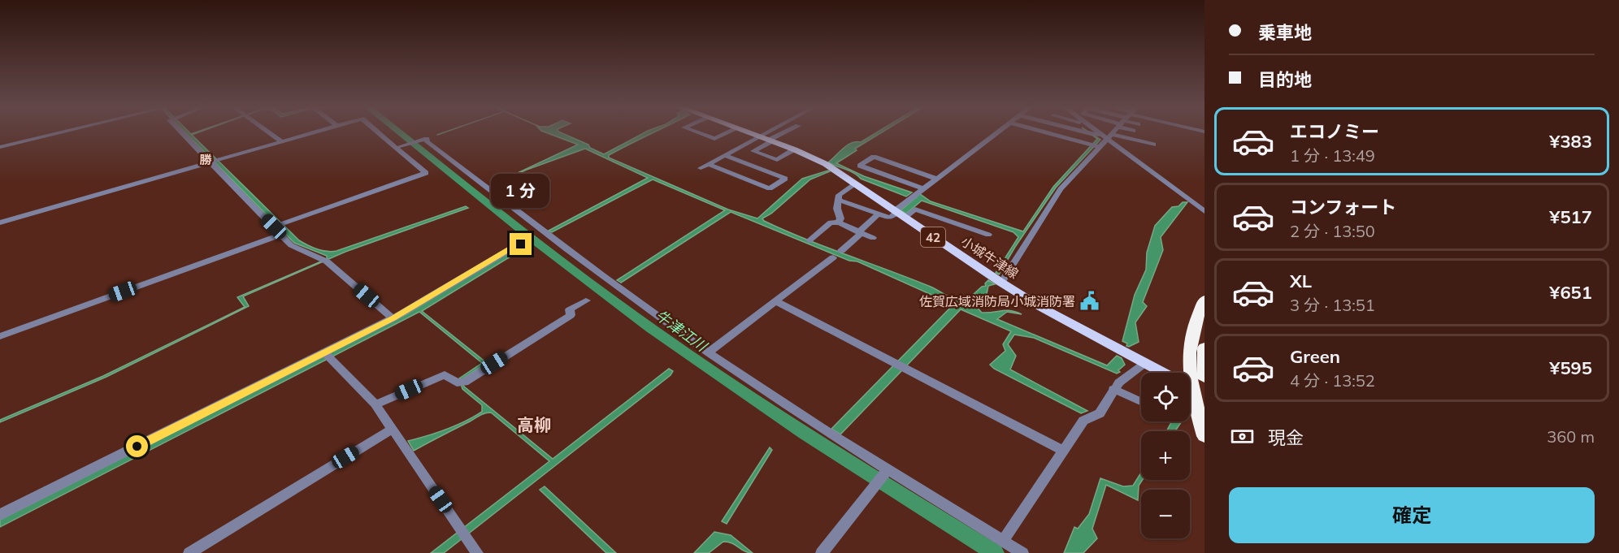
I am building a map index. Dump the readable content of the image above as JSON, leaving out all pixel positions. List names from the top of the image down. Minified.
{"streets":{"main road":["42","小城牛津線"]},"districts":["勝","高柳"],"water":["牛津江川"],"places":{"public building":["佐賀広域消防局小城消防署"]},"page":{"banner":["乗車地","目的地"],"list":[{"name":"エコノミー","note":"1 分 · 13:49","value":"¥383"},{"name":"コンフォート","note":"2 分 · 13:50","value":"¥517"},{"name":"XL","note":"3 分 · 13:51","value":"¥651"},{"name":"Green","note":"4 分 · 13:52","value":"¥595"}],"bubble":"1 分","map_buttons":["+","−"],"pay":["現金","360 m"],"buttons":"確定"}}
